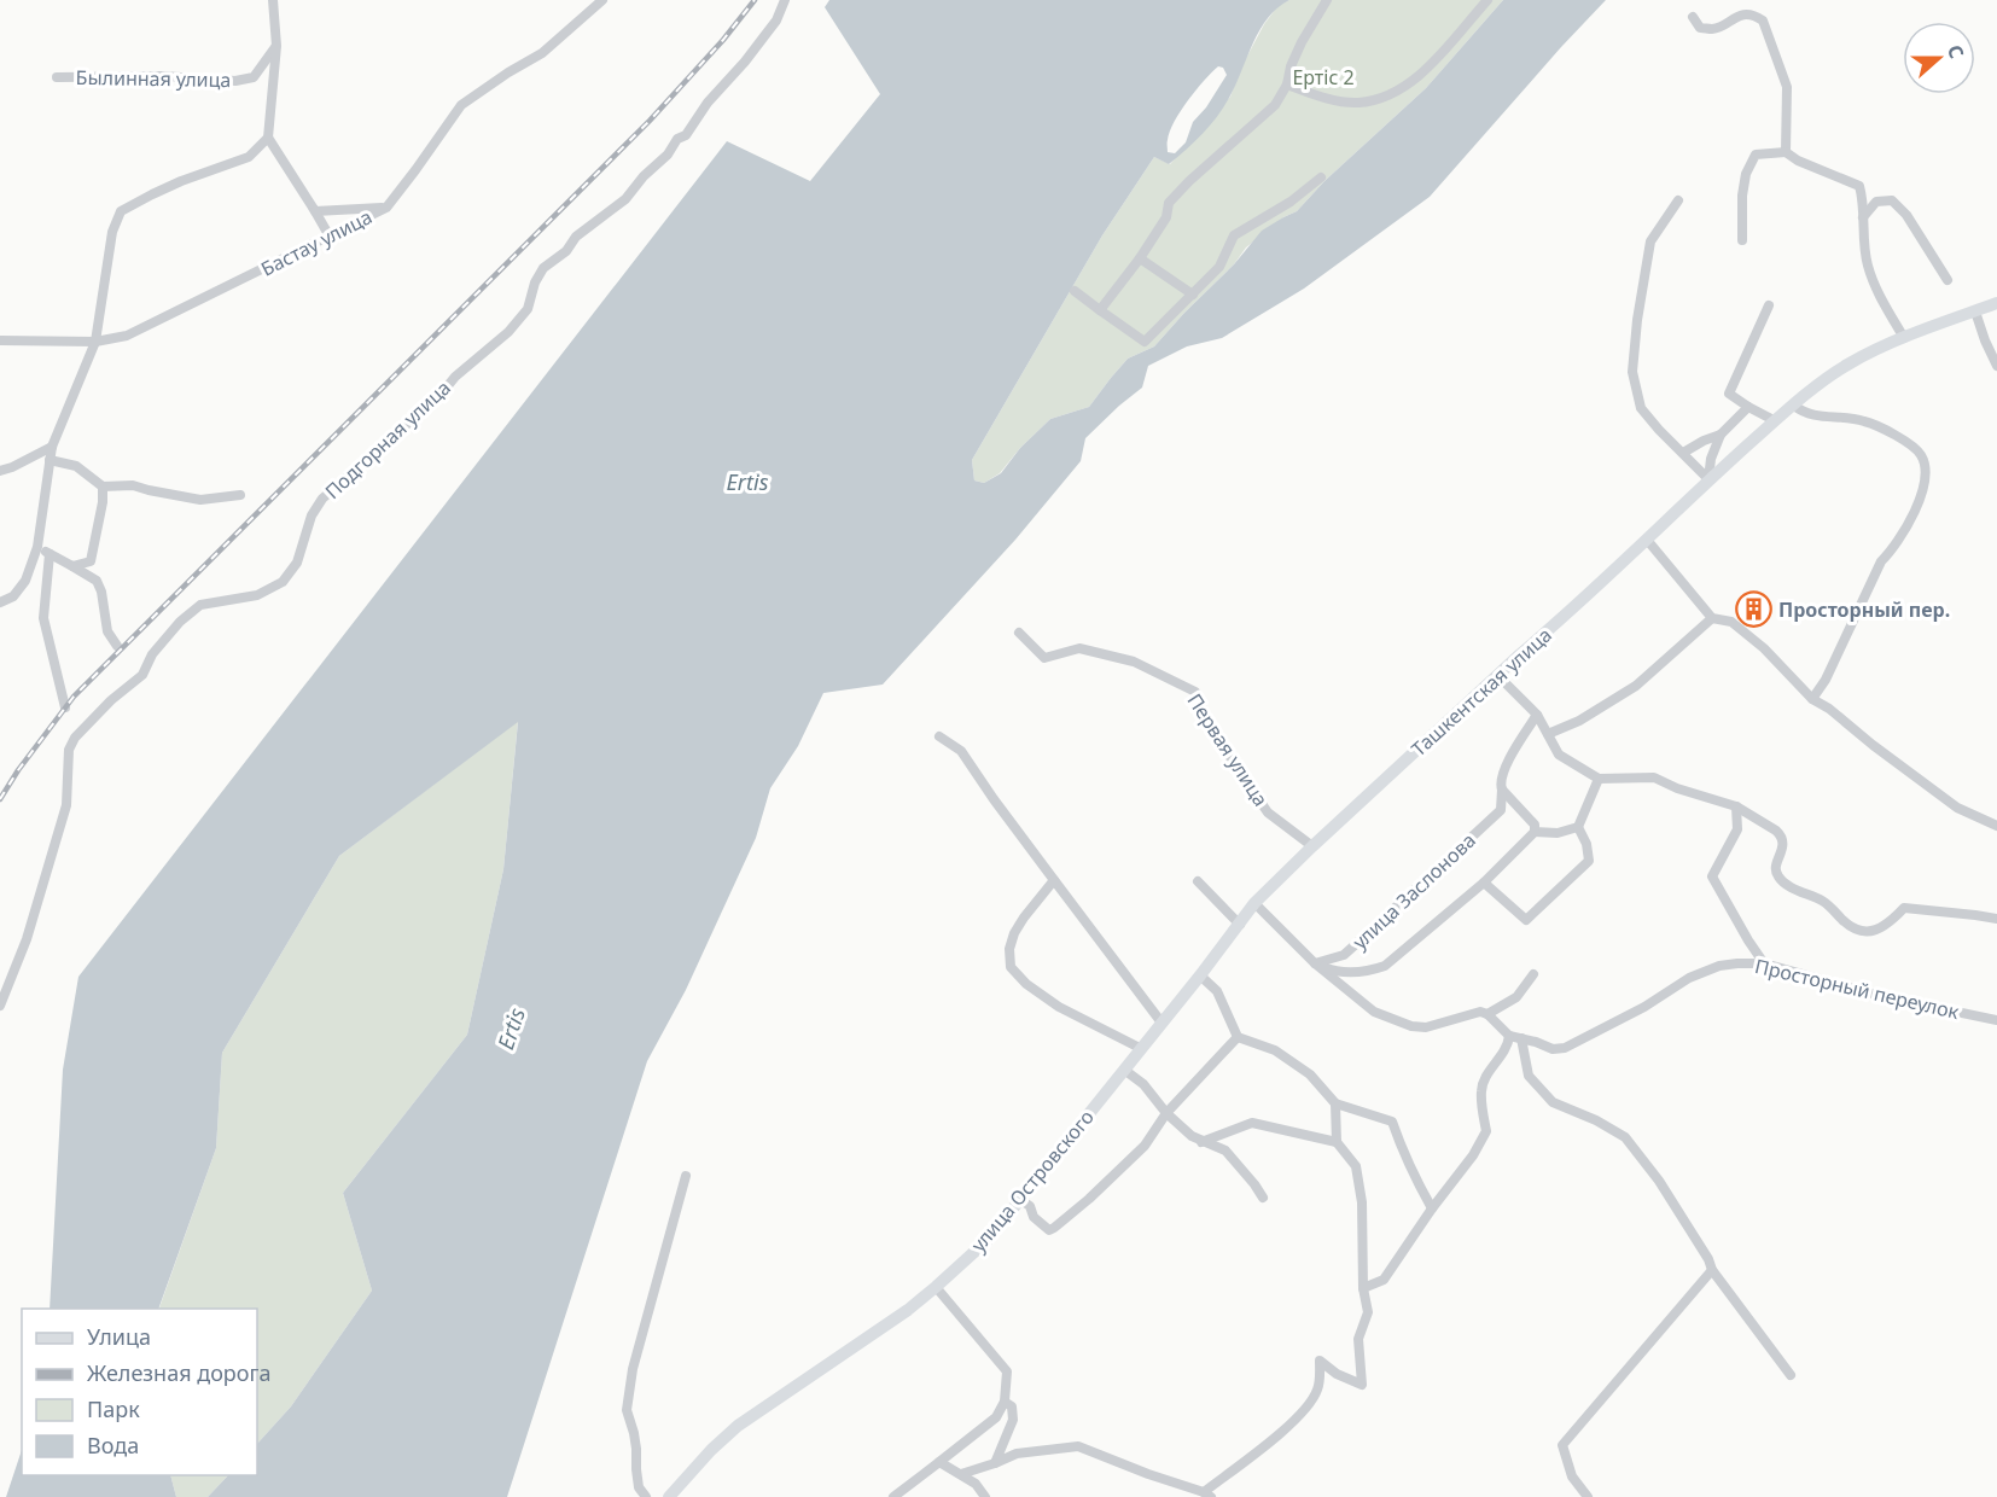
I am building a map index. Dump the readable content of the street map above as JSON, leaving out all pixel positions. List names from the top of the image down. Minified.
{"streets":{"main road":["Ташкентская улица","улица Островского"],"street":["Былинная улица","Бастау улица","Подгорная улица","Первая улица","улица Заслонова","Просторный переулок"]},"crossings":[["Ташкентская улица","Первая улица"],["Ташкентская улица","улица Островского"]],"water":["Ertis"],"parks":["Ертіс 2"],"places":{"building":["Просторный пер."]},"legend":["Улица","Железная дорога","Парк","Вода"],"north":"right"}
